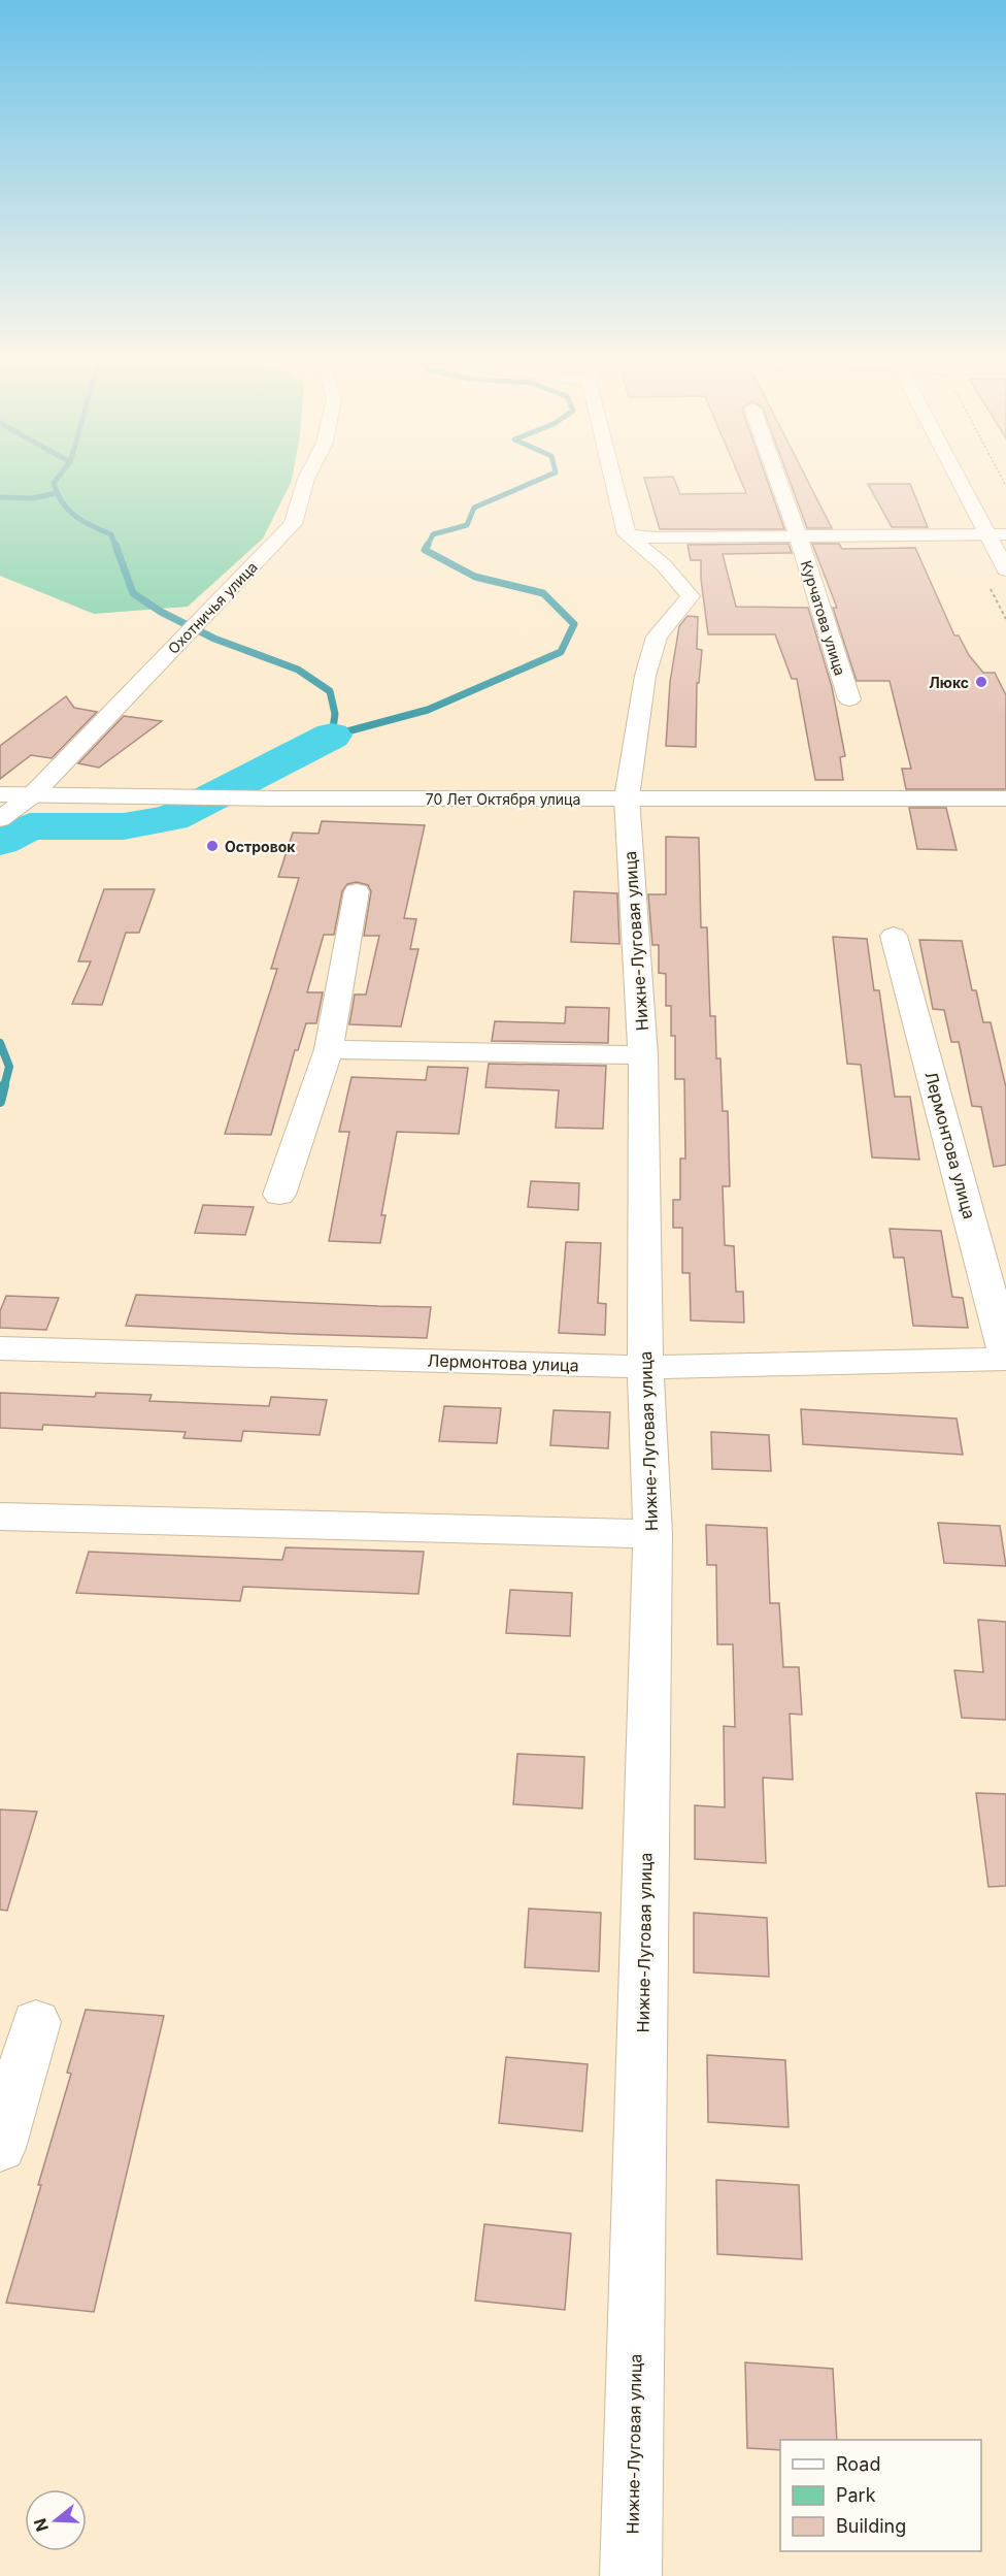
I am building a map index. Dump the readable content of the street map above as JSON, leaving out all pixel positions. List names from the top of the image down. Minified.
{"streets":{"street":["Охотничья улица","Курчатова улица","70 Лет Октября улица","Нижне-Луговая улица","Лермонтова улица"]},"crossings":[["Охотничья улица","70 Лет Октября улица"],["Курчатова улица","Нижне-Луговая улица"],["70 Лет Октября улица","Нижне-Луговая улица"],["Нижне-Луговая улица","Лермонтова улица"]],"places":["Люкс","Островок"],"legend":["Road","Park","Building"],"north":"left"}
